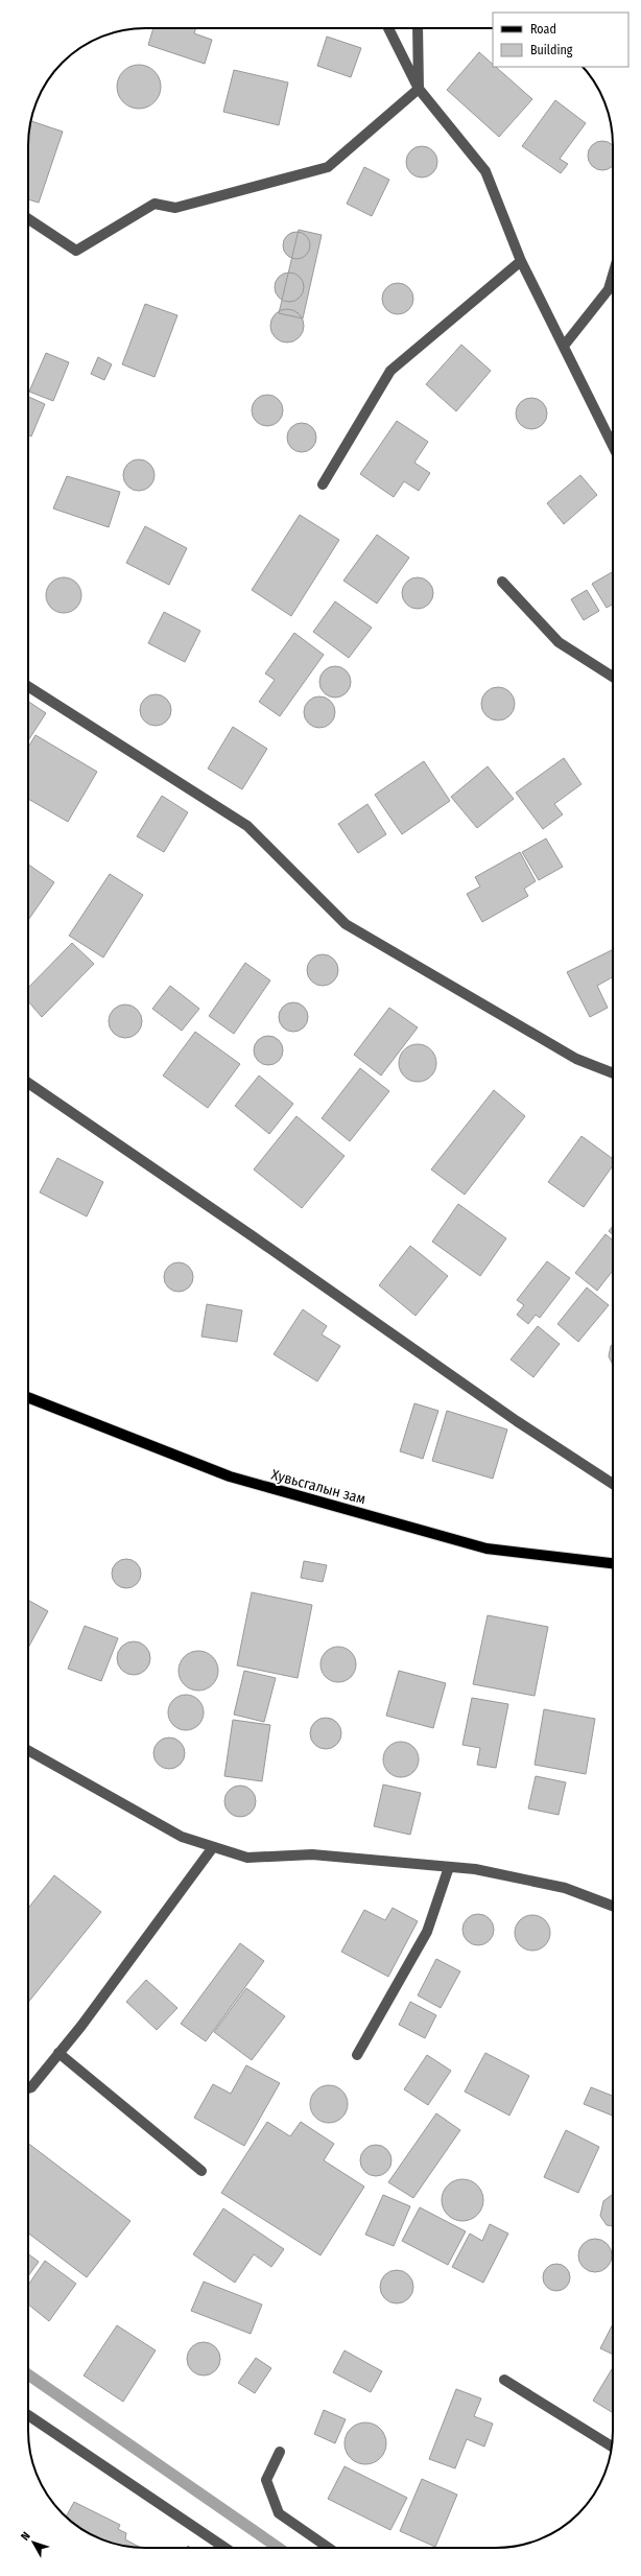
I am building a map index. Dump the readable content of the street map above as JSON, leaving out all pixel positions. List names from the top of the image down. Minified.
{"streets":{"main road":["Хувьсгалын зам"]},"legend":["Road","Building"],"north":"top left"}
